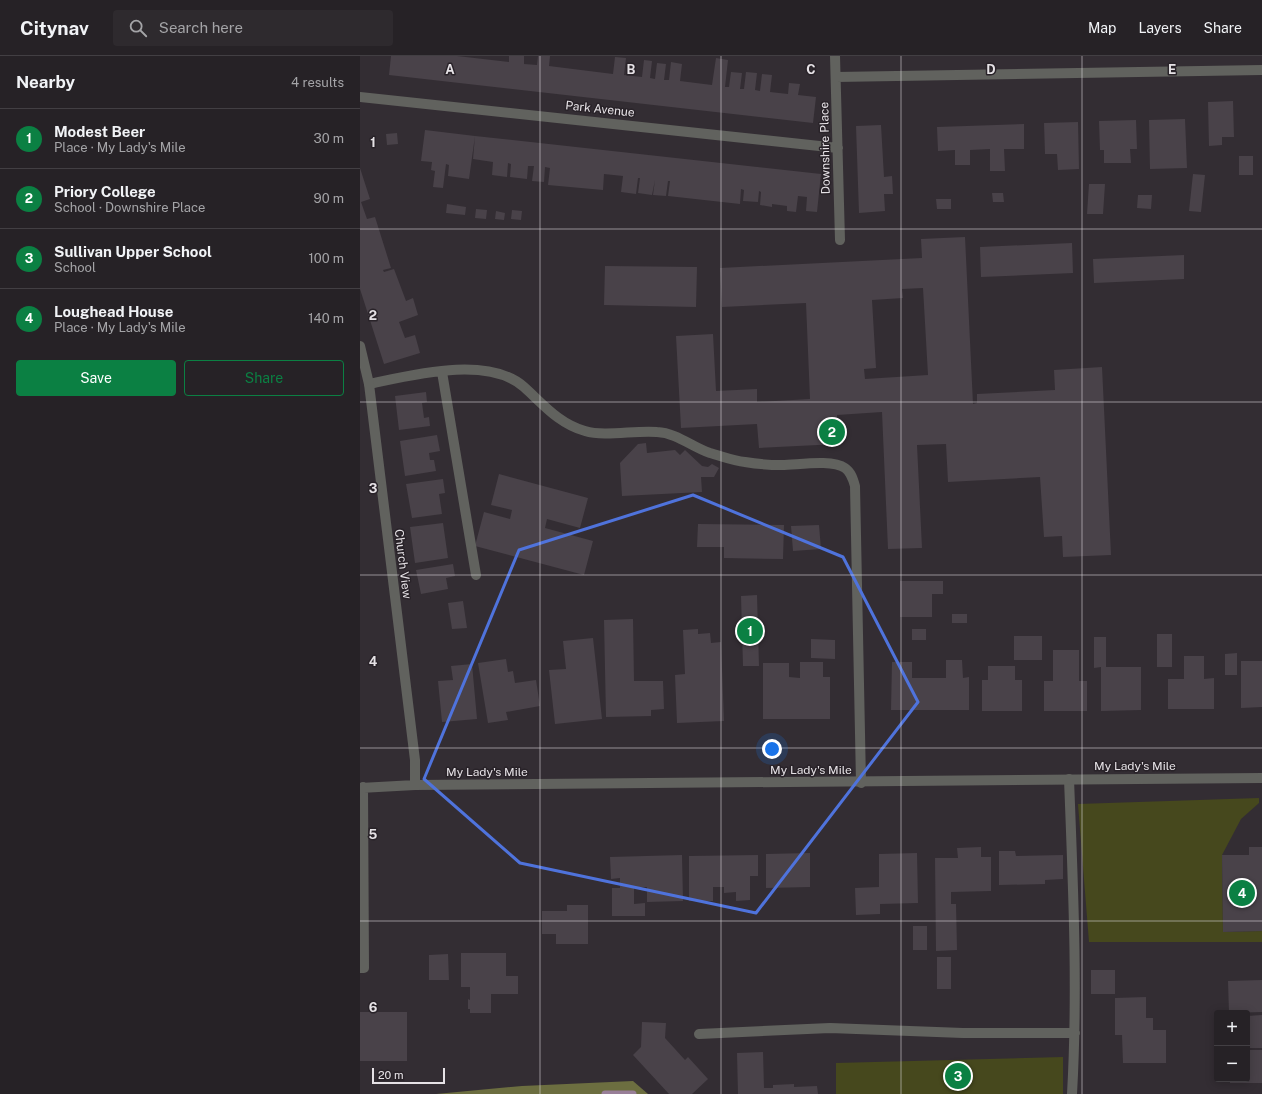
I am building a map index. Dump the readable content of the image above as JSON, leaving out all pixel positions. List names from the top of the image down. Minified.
{"streets":{"street":["Park Avenue","Downshire Place","Church View","My Lady's Mile"]},"crossings":[["Park Avenue","Downshire Place"],["Church View","My Lady's Mile"]],"scale_bar":"20 m","page":{"header":"Citynav","search":"Search here","nav":["Map","Layers","Share"],"heading":["Nearby","4 results"],"list":[{"mark":"1","name":"Modest Beer","note":"Place · My Lady's Mile","value":"30 m"},{"mark":"2","name":"Priory College","note":"School · Downshire Place","value":"90 m"},{"mark":"3","name":"Sullivan Upper School","note":"School","value":"100 m"},{"mark":"4","name":"Loughead House","note":"Place · My Lady's Mile","value":"140 m"}],"buttons":["Save","Share"],"pins":["2","1","4","3"],"map_buttons":["+","−"],"scale":"20 m"},"grid":{"columns":["A","B","C","D","E"],"rows":["1","2","3","4","5","6"]}}
